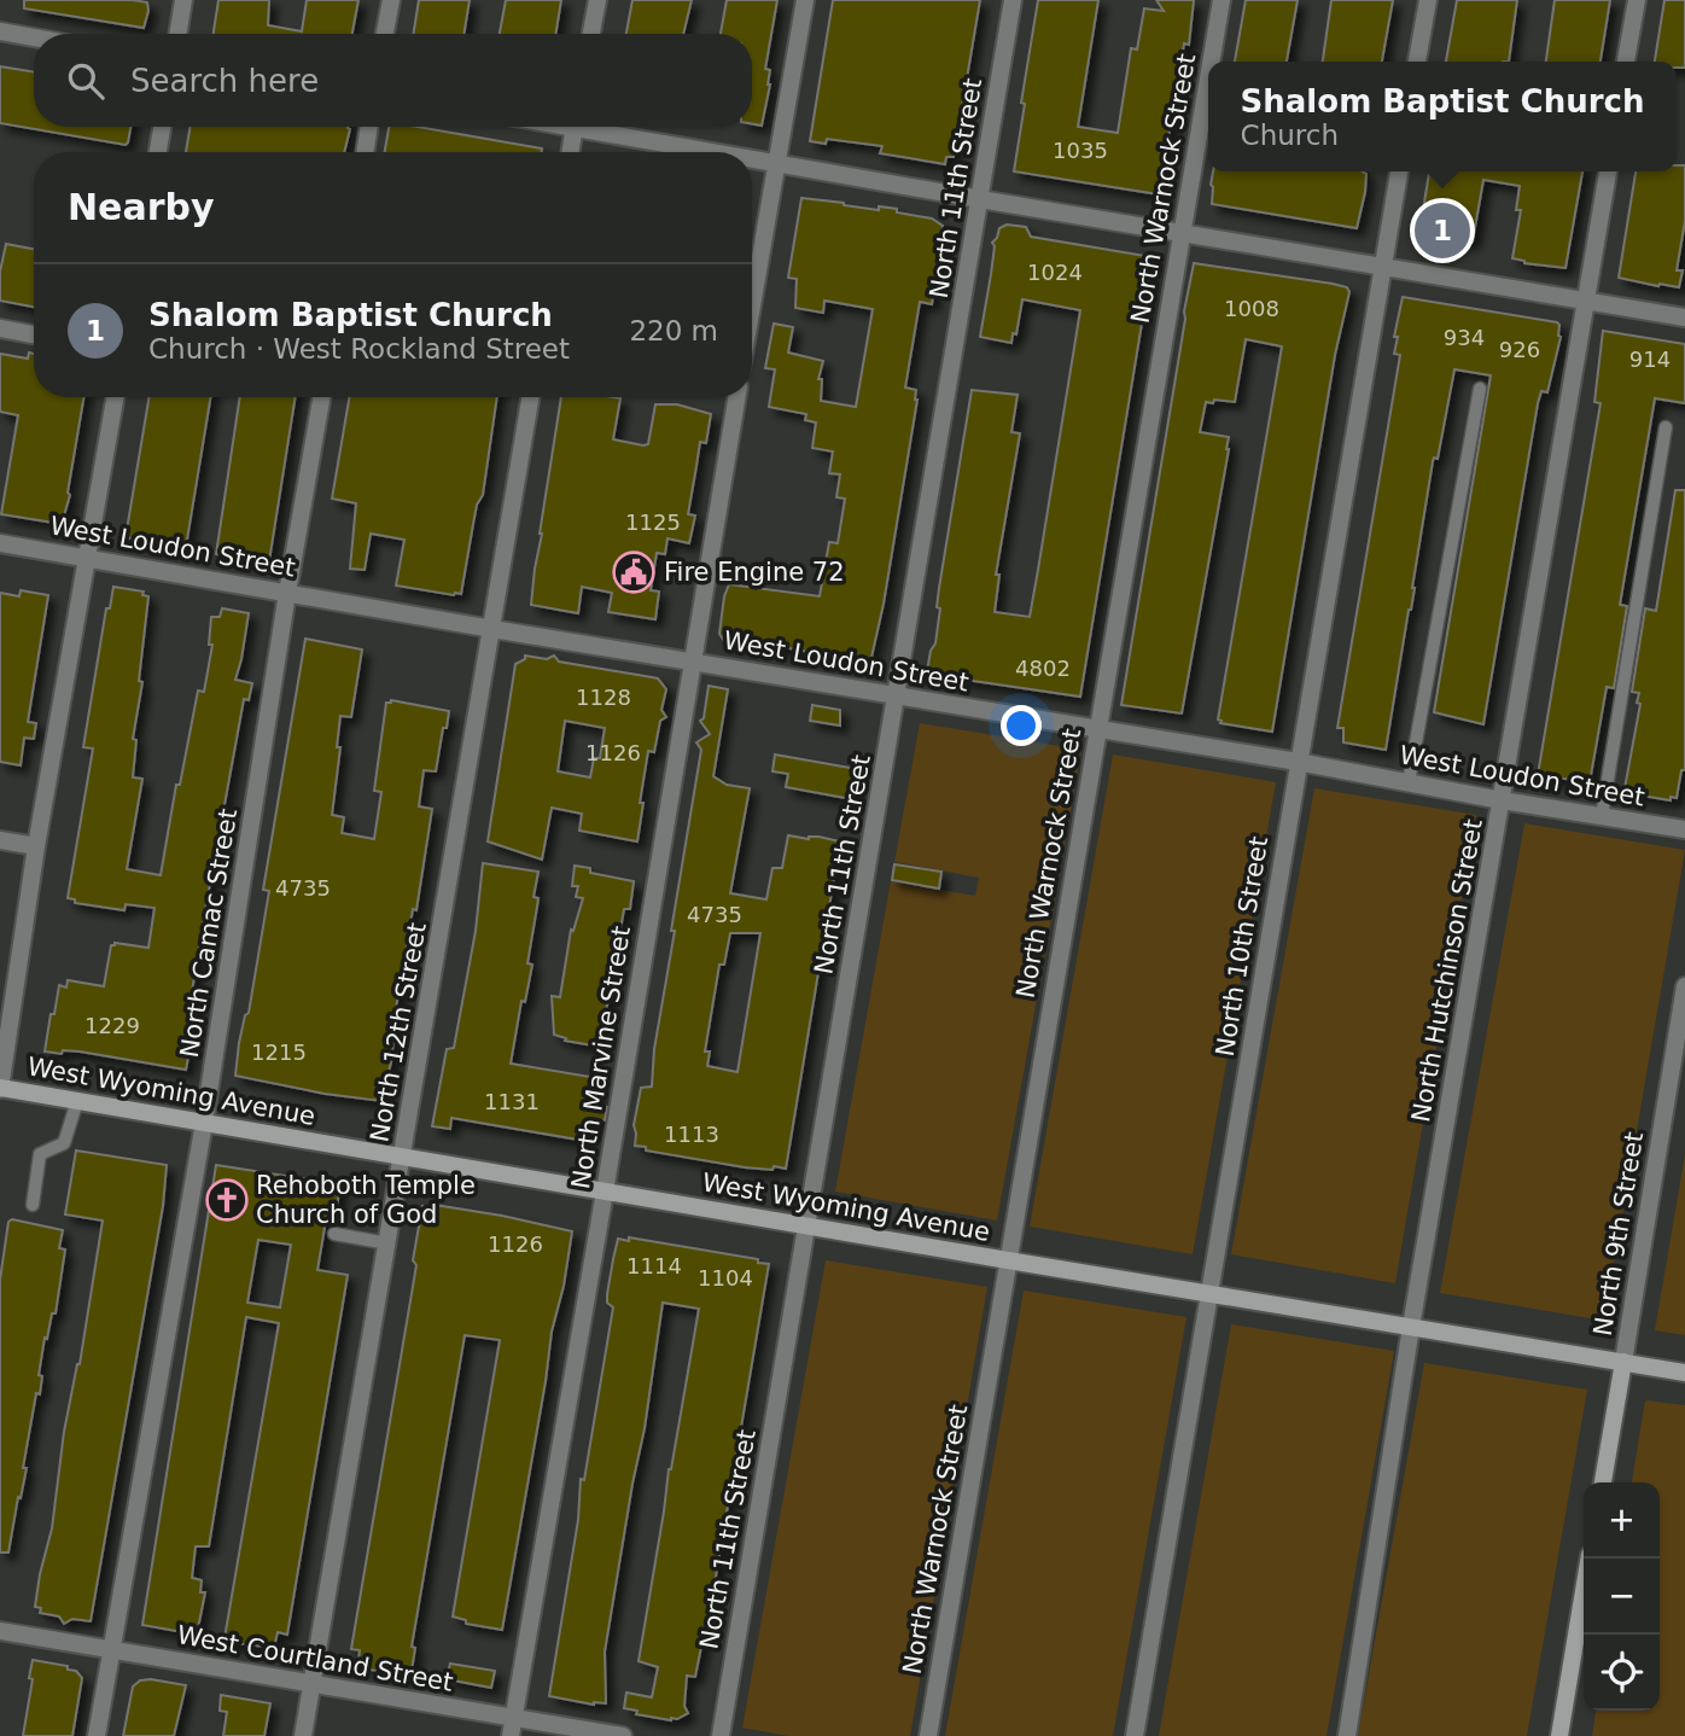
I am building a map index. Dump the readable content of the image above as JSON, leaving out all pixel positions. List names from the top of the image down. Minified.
{"streets":{"street":["North 11th Street","North Warnock Street","West Loudon Street","North Camac Street","North 10th Street","North Hutchinson Street","North 12th Street","North Marvine Street","West Wyoming Avenue","North 9th Street","West Courtland Street"]},"crossings":[["North 11th Street","West Loudon Street"],["North 11th Street","West Wyoming Avenue"],["North Warnock Street","West Loudon Street"],["North Warnock Street","West Wyoming Avenue"],["West Loudon Street","North Camac Street"],["West Loudon Street","North 10th Street"],["West Loudon Street","North Hutchinson Street"],["West Loudon Street","North 12th Street"],["West Loudon Street","North Marvine Street"],["North Camac Street","West Wyoming Avenue"],["North Camac Street","West Courtland Street"],["North 10th Street","West Wyoming Avenue"],["North Hutchinson Street","West Wyoming Avenue"],["North 12th Street","West Wyoming Avenue"],["North 12th Street","West Courtland Street"],["North Marvine Street","West Wyoming Avenue"],["North Marvine Street","West Courtland Street"],["West Wyoming Avenue","North 9th Street"]],"places":{"public building":["Fire Engine 72"],"church":["Rehoboth Temple Church of God"]},"house_numbers":["1035","1024","1008","934","926","914","1125","4802","1128","1126","4735","4735","1229","1215","1131","1113","1126","1114","1104"],"page":{"search":"Search here","popup":["Shalom Baptist Church","Church"],"heading":"Nearby","pins":"1","list":[{"mark":"1","name":"Shalom Baptist Church","note":"Church · West Rockland Street","value":"220 m"}],"map_buttons":["+","−"]}}
